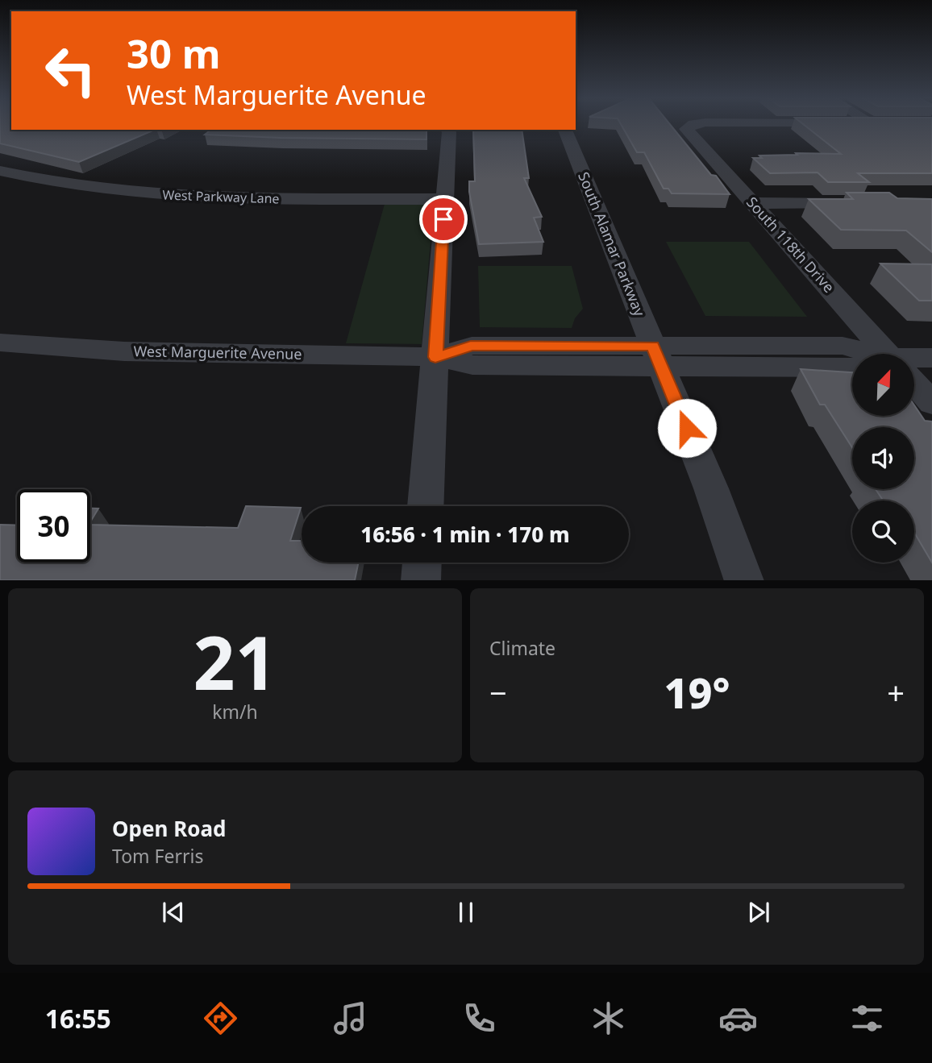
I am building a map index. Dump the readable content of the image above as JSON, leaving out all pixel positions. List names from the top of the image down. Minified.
{"streets":{"street":["West Parkway Lane","South Alamar Parkway","South 118th Drive","West Marguerite Avenue"]},"crossings":[["South Alamar Parkway","West Marguerite Avenue"]],"north":"top right","page":{"turn":["30 m","West Marguerite Avenue"],"limit":"30","trip":"16:56 · 1 min · 170 m","tile":[["21","km/h"],"Climate"],"heat":["−","19°","+"],"song":["Open Road","Tom Ferris"],"tabs":"16:55"}}
